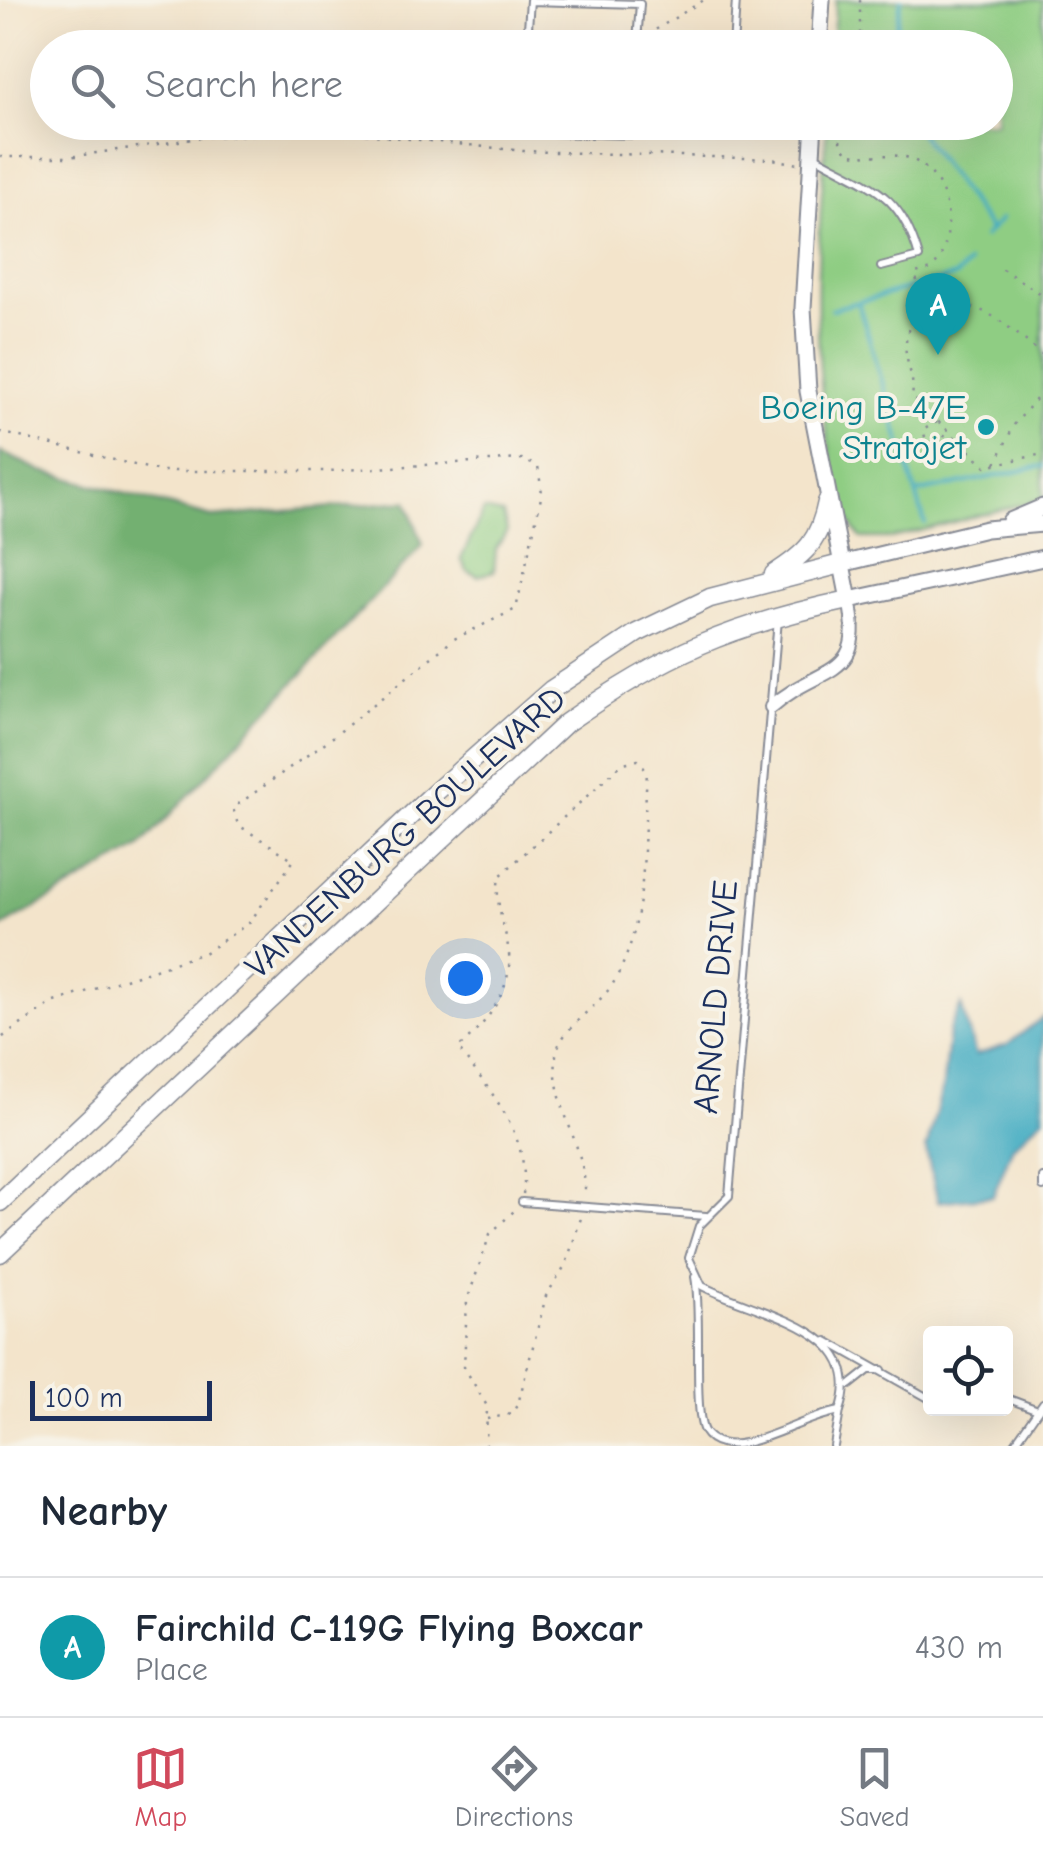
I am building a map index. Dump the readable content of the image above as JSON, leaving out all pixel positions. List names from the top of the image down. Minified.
{"streets":{"main road":["VANDENBURG BOULEVARD"],"lane":["ARNOLD DRIVE"]},"crossings":[["VANDENBURG BOULEVARD","ARNOLD DRIVE"]],"places":["Boeing B-47E Stratojet"],"scale_bar":"100 m","page":{"search":"Search here","pins":"A","scale":"100 m","heading":"Nearby","list":[{"mark":"A","name":"Fairchild C-119G Flying Boxcar","note":"Place","value":"430 m"}],"nav":["Map","Directions","Saved"]}}
